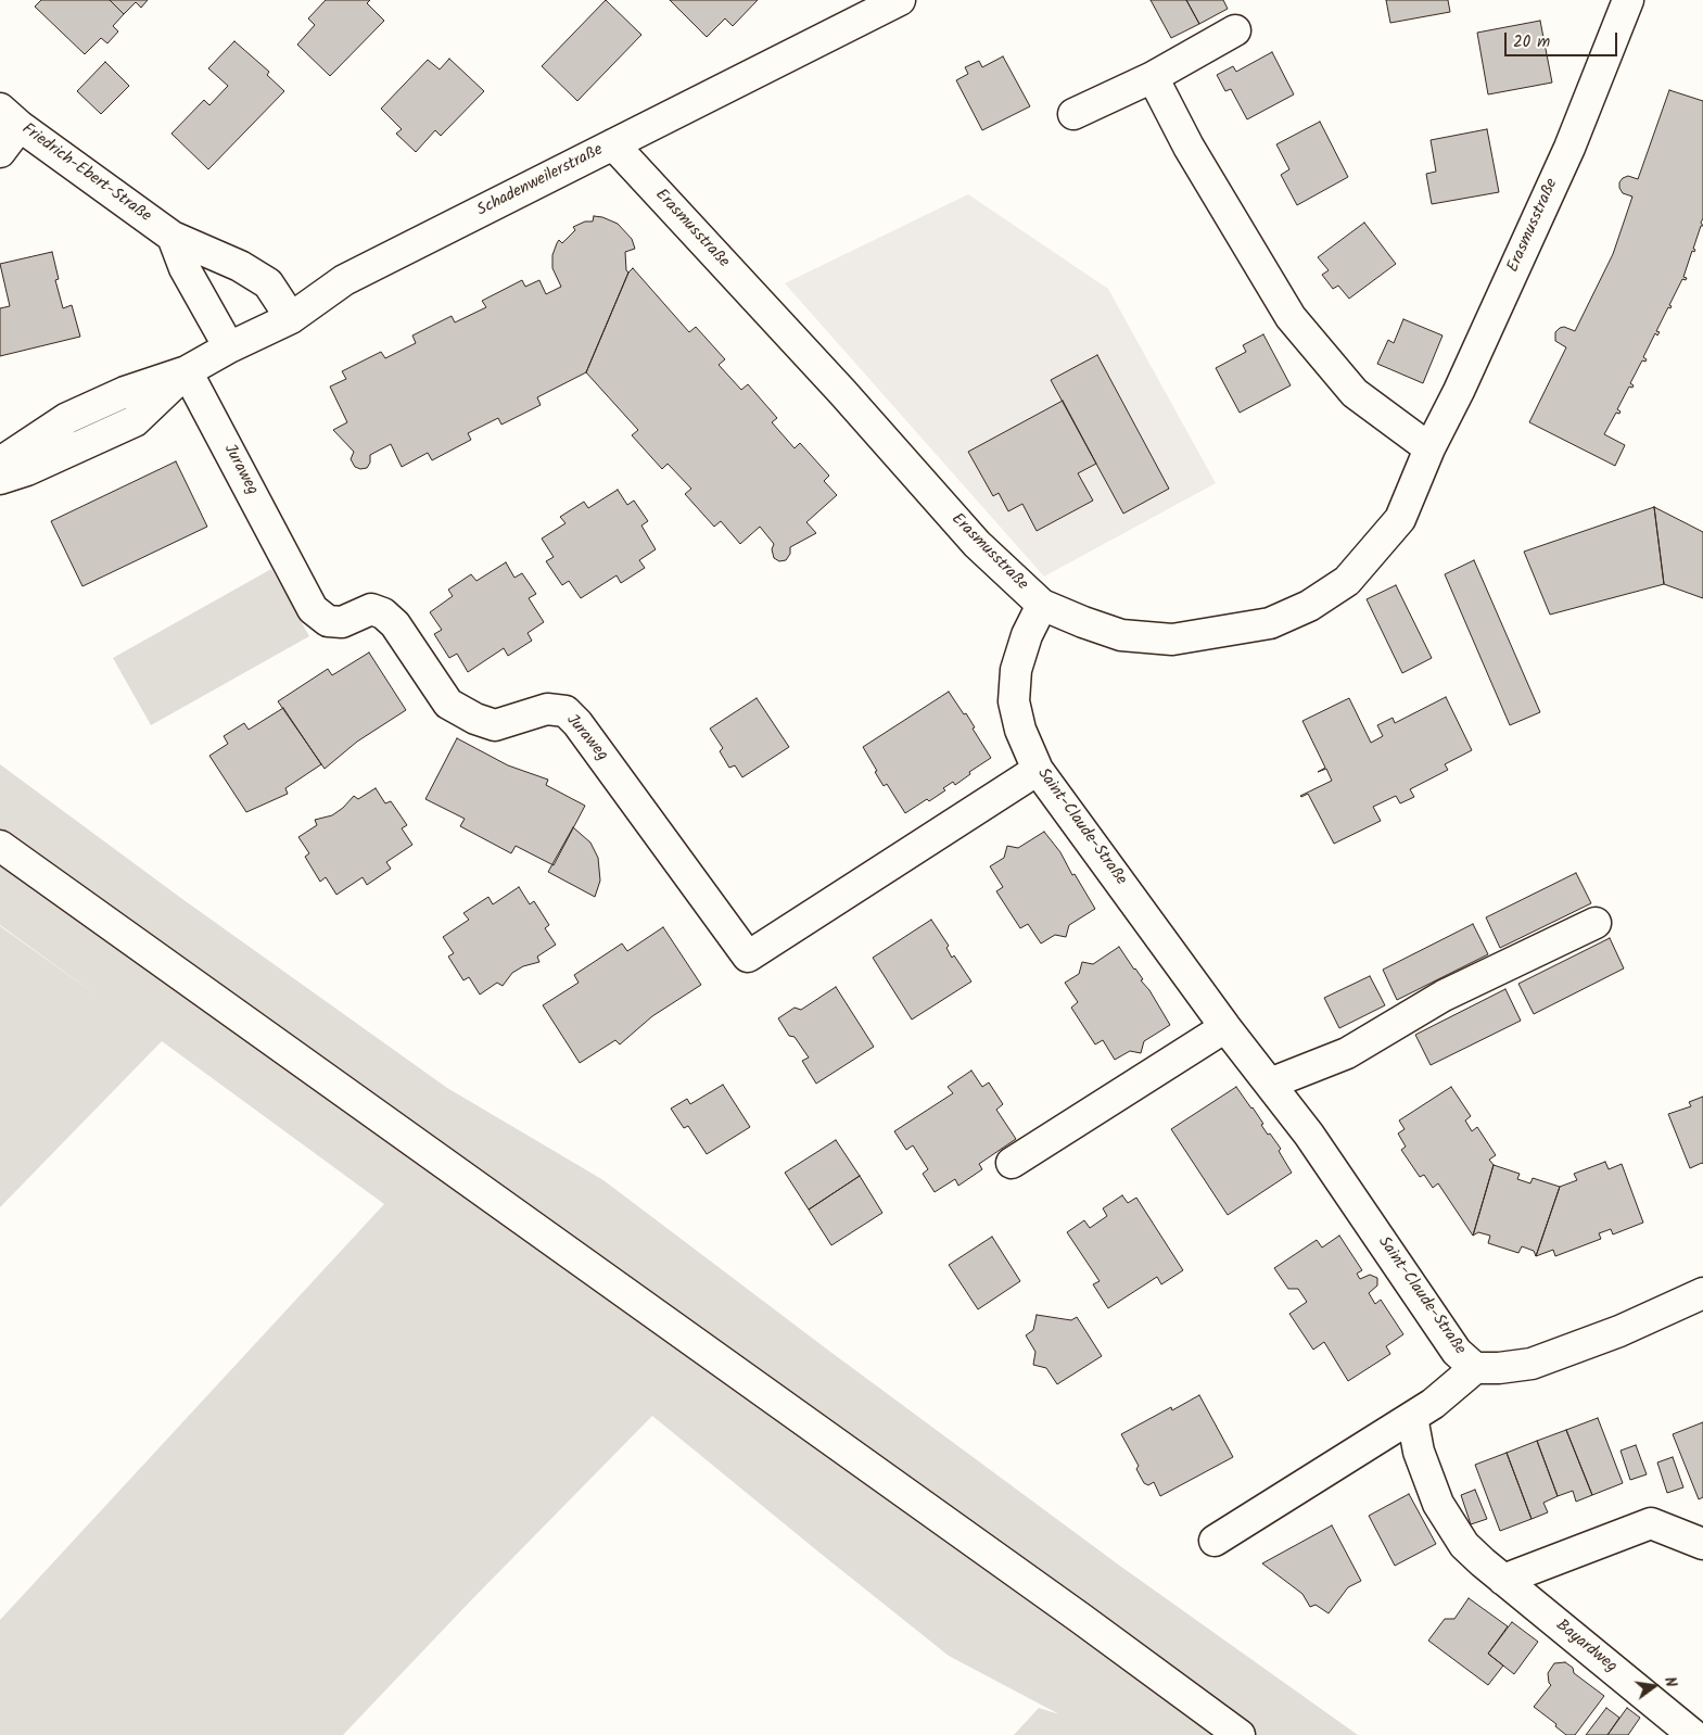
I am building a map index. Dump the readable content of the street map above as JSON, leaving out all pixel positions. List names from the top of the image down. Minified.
{"streets":{"street":["Friedrich-Ebert-Straße","Schadenweilerstraße","Erasmusstraße","Juraweg","Saint-Claude-Straße","Bayardweg"]},"crossings":[["Friedrich-Ebert-Straße","Schadenweilerstraße"],["Schadenweilerstraße","Erasmusstraße"],["Schadenweilerstraße","Juraweg"],["Erasmusstraße","Saint-Claude-Straße"],["Juraweg","Saint-Claude-Straße"]],"scale_bar":"20 m","north":"right"}
